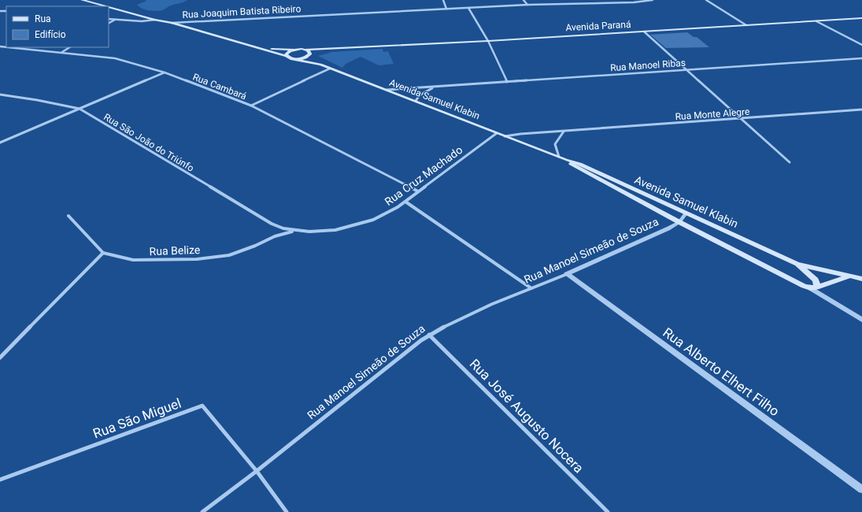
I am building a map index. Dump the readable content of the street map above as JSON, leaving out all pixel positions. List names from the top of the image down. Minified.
{"streets":{"main road":["Avenida Paraná","Avenida Samuel Klabin"],"street":["Rua Joaquim Batista Ribeiro","Rua Manoel Ribas","Rua Cambará","Rua Monte Alegre","Rua São João do Triúnfo","Rua Cruz Machado","Rua Belize","Rua Manoel Simeão de Souza","Rua Alberto Elhert Filho","Rua José Augusto Nocera","Rua São Miguel"]},"crossings":[["Avenida Paraná","Avenida Samuel Klabin"],["Rua Manoel Ribas","Avenida Samuel Klabin"],["Rua Cambará","Rua Cruz Machado"],["Avenida Samuel Klabin","Rua Monte Alegre"],["Avenida Samuel Klabin","Rua Cruz Machado"],["Avenida Samuel Klabin","Rua Manoel Simeão de Souza"],["Rua São João do Triúnfo","Rua Cruz Machado"],["Rua Cruz Machado","Rua Belize"],["Rua Manoel Simeão de Souza","Rua Alberto Elhert Filho"],["Rua Manoel Simeão de Souza","Rua José Augusto Nocera"],["Rua Manoel Simeão de Souza","Rua São Miguel"]],"legend":["Rua","Edifício"]}
